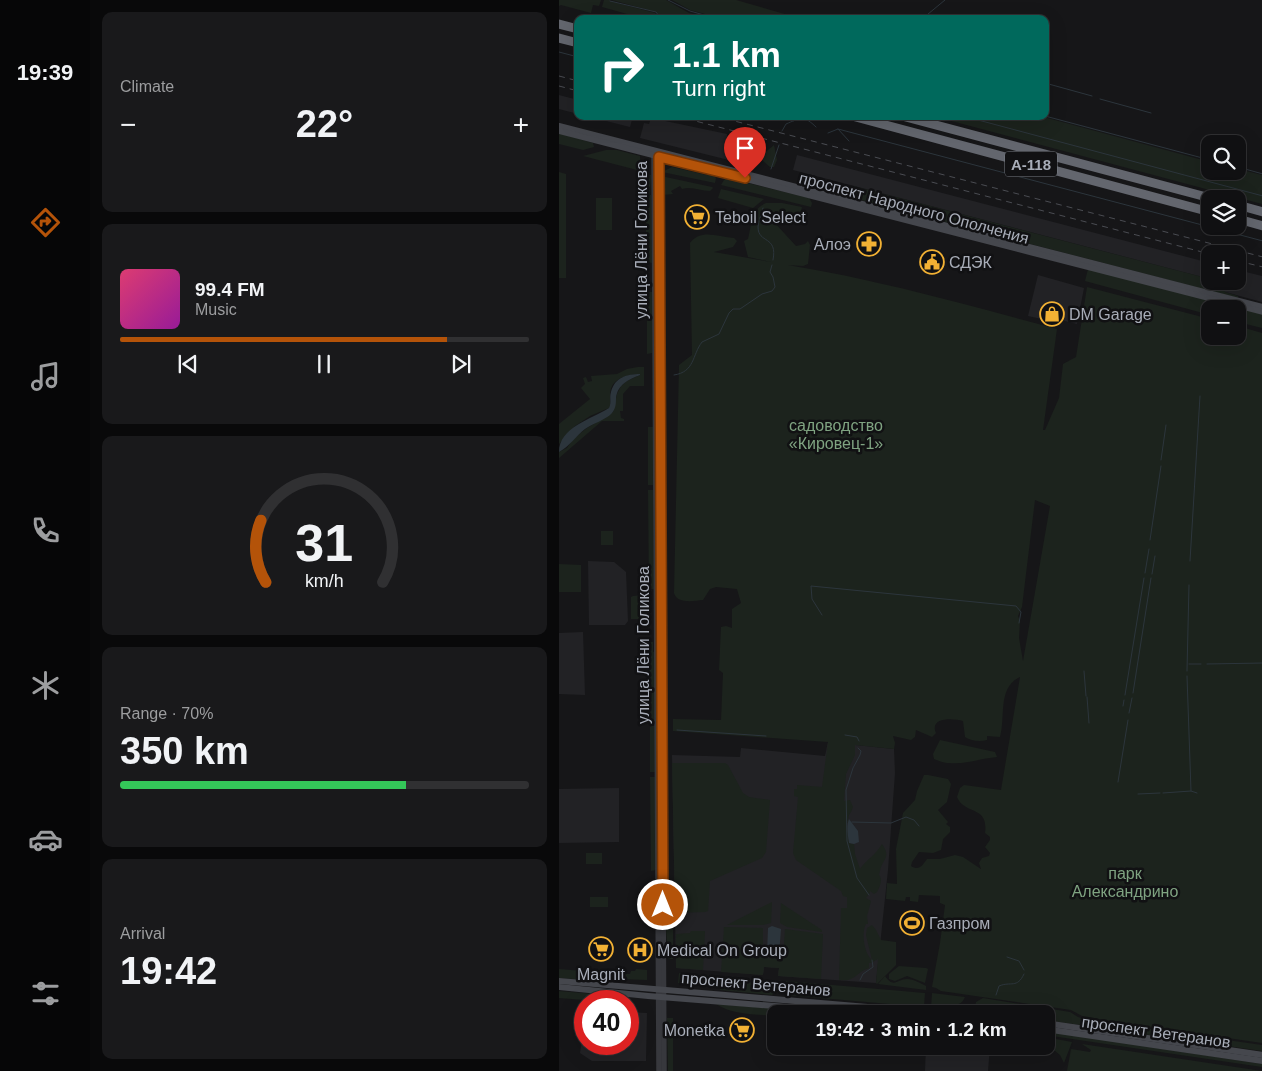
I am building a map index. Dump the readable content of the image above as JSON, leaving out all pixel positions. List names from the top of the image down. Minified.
{"streets":{"highway":["А-118"],"main road":["проспект Народного Ополчения","проспект Ветеранов"],"street":["улица Лёни Голикова"]},"crossings":[["проспект Народного Ополчения","улица Лёни Голикова"],["улица Лёни Голикова","проспект Ветеранов"]],"parks":["садоводство «Кировец-1»","парк Александрино"],"places":{"supermarket":["Teboil Select","Magnit","Monetka"],"pharmacy":["Алоэ"],"public building":["СДЭК"],"shop":["DM Garage"],"sports":["Газпром"],"hospital":["Medical On Group"]},"page":{"tabs":"19:39","tile":["Climate",["Range · 70%","350 km"],["Arrival","19:42"]],"turn":["1.1 km","Turn right"],"heat":["−","22°","+"],"map_buttons":["+","−"],"song":["99.4 FM","Music"],"limit":"40","trip":"19:42 · 3 min · 1.2 km","gauge":["31","km/h"]}}
